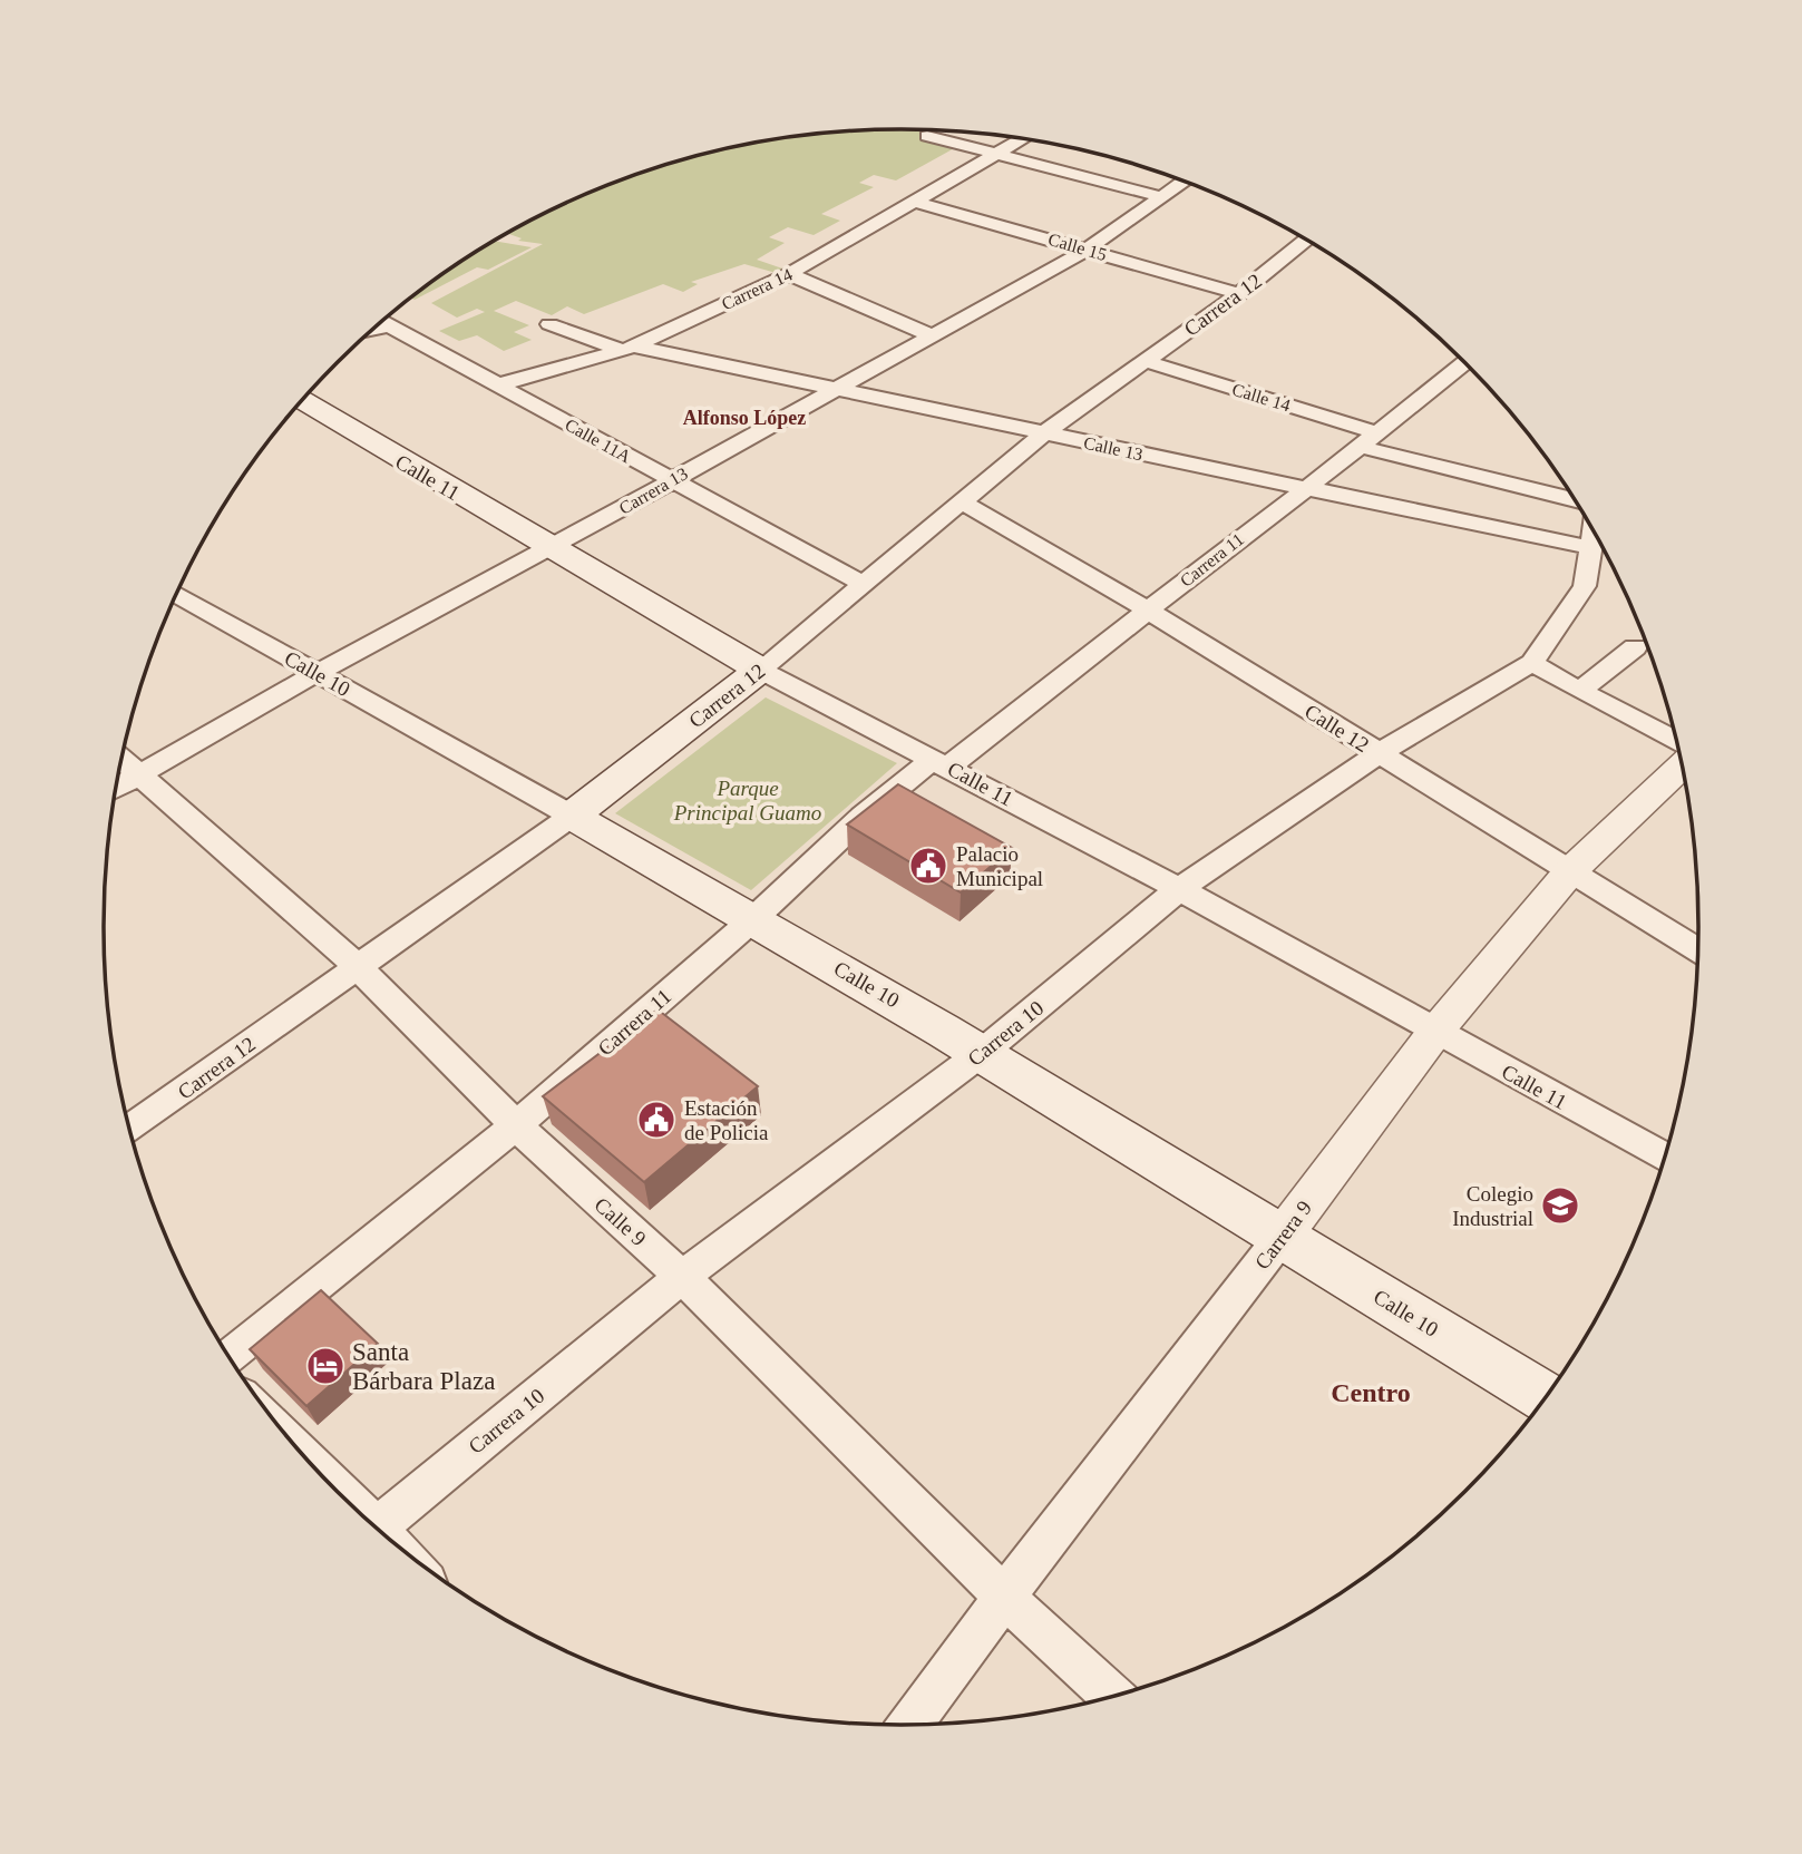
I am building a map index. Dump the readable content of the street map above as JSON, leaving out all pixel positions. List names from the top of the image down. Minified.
{"streets":{"main road":["Carrera 12","Calle 11","Calle 10"],"street":["Calle 15","Carrera 14","Calle 14","Calle 11A","Calle 13","Carrera 13","Carrera 11","Calle 12","Carrera 10","Calle 9","Carrera 9"]},"crossings":[["Calle 15","Carrera 14"],["Calle 15","Carrera 12"],["Calle 15","Carrera 13"],["Carrera 14","Calle 11A"],["Carrera 14","Calle 13"],["Carrera 12","Calle 14"],["Carrera 12","Calle 11A"],["Carrera 12","Calle 13"],["Carrera 12","Calle 11"],["Carrera 12","Calle 10"],["Carrera 12","Calle 12"],["Carrera 12","Calle 9"],["Calle 14","Carrera 11"],["Calle 11A","Carrera 13"],["Calle 13","Carrera 13"],["Calle 13","Carrera 11"],["Calle 13","Carrera 10"],["Calle 11","Carrera 13"],["Calle 11","Carrera 11"],["Calle 11","Carrera 10"],["Calle 11","Carrera 9"],["Carrera 13","Calle 10"],["Carrera 13","Calle 9"],["Carrera 11","Calle 10"],["Carrera 11","Calle 12"],["Carrera 11","Calle 9"],["Calle 10","Carrera 10"],["Calle 10","Carrera 9"],["Calle 12","Carrera 10"],["Calle 12","Carrera 9"],["Carrera 10","Calle 9"],["Calle 9","Carrera 9"]],"districts":["Alfonso López","Centro"],"parks":["Parque Principal Guamo"],"places":{"public building":["Palacio Municipal","Estación de Policia"],"school or university":["Colegio Industrial"],"hotel":["Santa Bárbara Plaza"]}}
